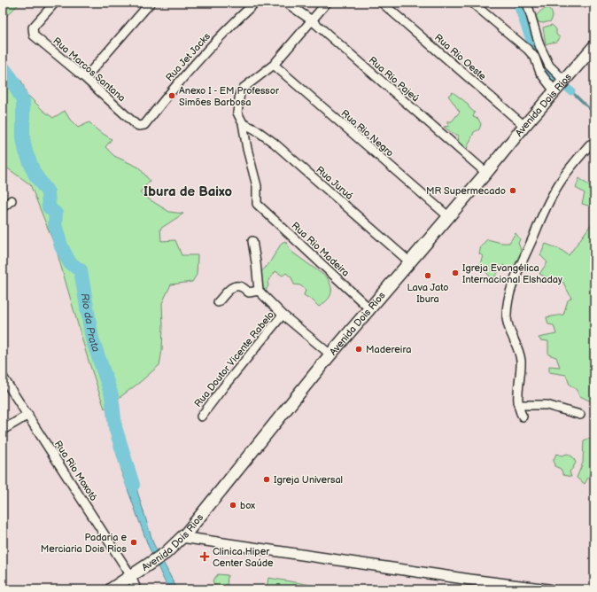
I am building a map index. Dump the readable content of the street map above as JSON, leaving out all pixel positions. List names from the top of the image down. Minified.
{"streets":{"main road":["Avenida Dois Rios"],"street":["Rua Jet Jacks","Rua Rio Oeste","Rua Marcos Santana","Rua Rio Pajeú","Rua Rio Negro","Rua Juruá","Rua Rio Madeira","Rua Doutor Vicente Rabelo","Rua Rio Moxotó"]},"crossings":[["Rua Jet Jacks","Rua Marcos Santana"],["Rua Rio Oeste","Avenida Dois Rios"],["Rua Rio Pajeú","Avenida Dois Rios"],["Avenida Dois Rios","Rua Rio Negro"],["Avenida Dois Rios","Rua Juruá"],["Avenida Dois Rios","Rua Rio Madeira"],["Avenida Dois Rios","Rua Rio Moxotó"],["Rua Juruá","Rua Rio Madeira"]],"districts":["Ibura de Baixo"],"water":["Rio da Prata"],"places":{"other":["Anexo I - EM Professor Simões Barbosa","MR Supermecado","Igreja Evangélica Internacional Elshaday","Lava Jato Ibura","Madereira","Igreja Universal","box","Padaria e Merciaria Dois Rios"],"health":["Clinica Hiper Center Saúde"]}}
